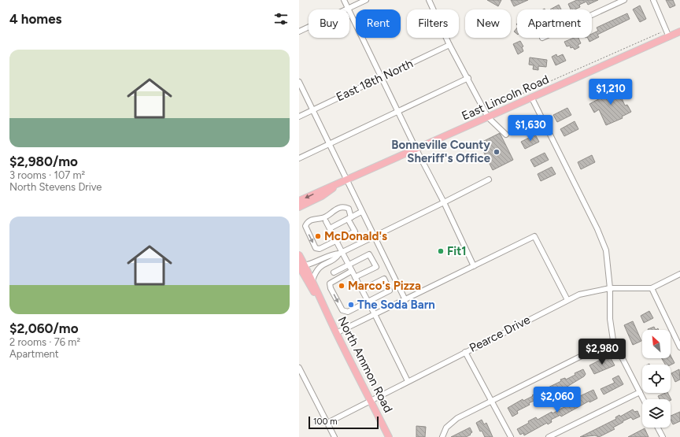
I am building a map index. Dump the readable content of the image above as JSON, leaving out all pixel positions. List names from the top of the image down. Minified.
{"streets":{"main road":["East Lincoln Road","North Ammon Road"],"street":["East 18th North","Pearce Drive"]},"crossings":[["Pearce Drive","North Ammon Road"]],"places":["Bonneville County Sheriff's Office","McDonald's","Fit1","Marco's Pizza","The Soda Barn"],"scale_bar":"100 m","north":"top left","page":{"heading":"4 homes","chip":["Buy","Rent","Filters","New","Apartment"],"list":[{"name":"$2,980/mo","note":"3 rooms · 107 m² · North Stevens Drive"},{"name":"$2,060/mo","note":"2 rooms · 76 m² · Apartment"}],"price":["$1,210","$1,630","$2,980","$2,060"],"scale":"100 m"}}
